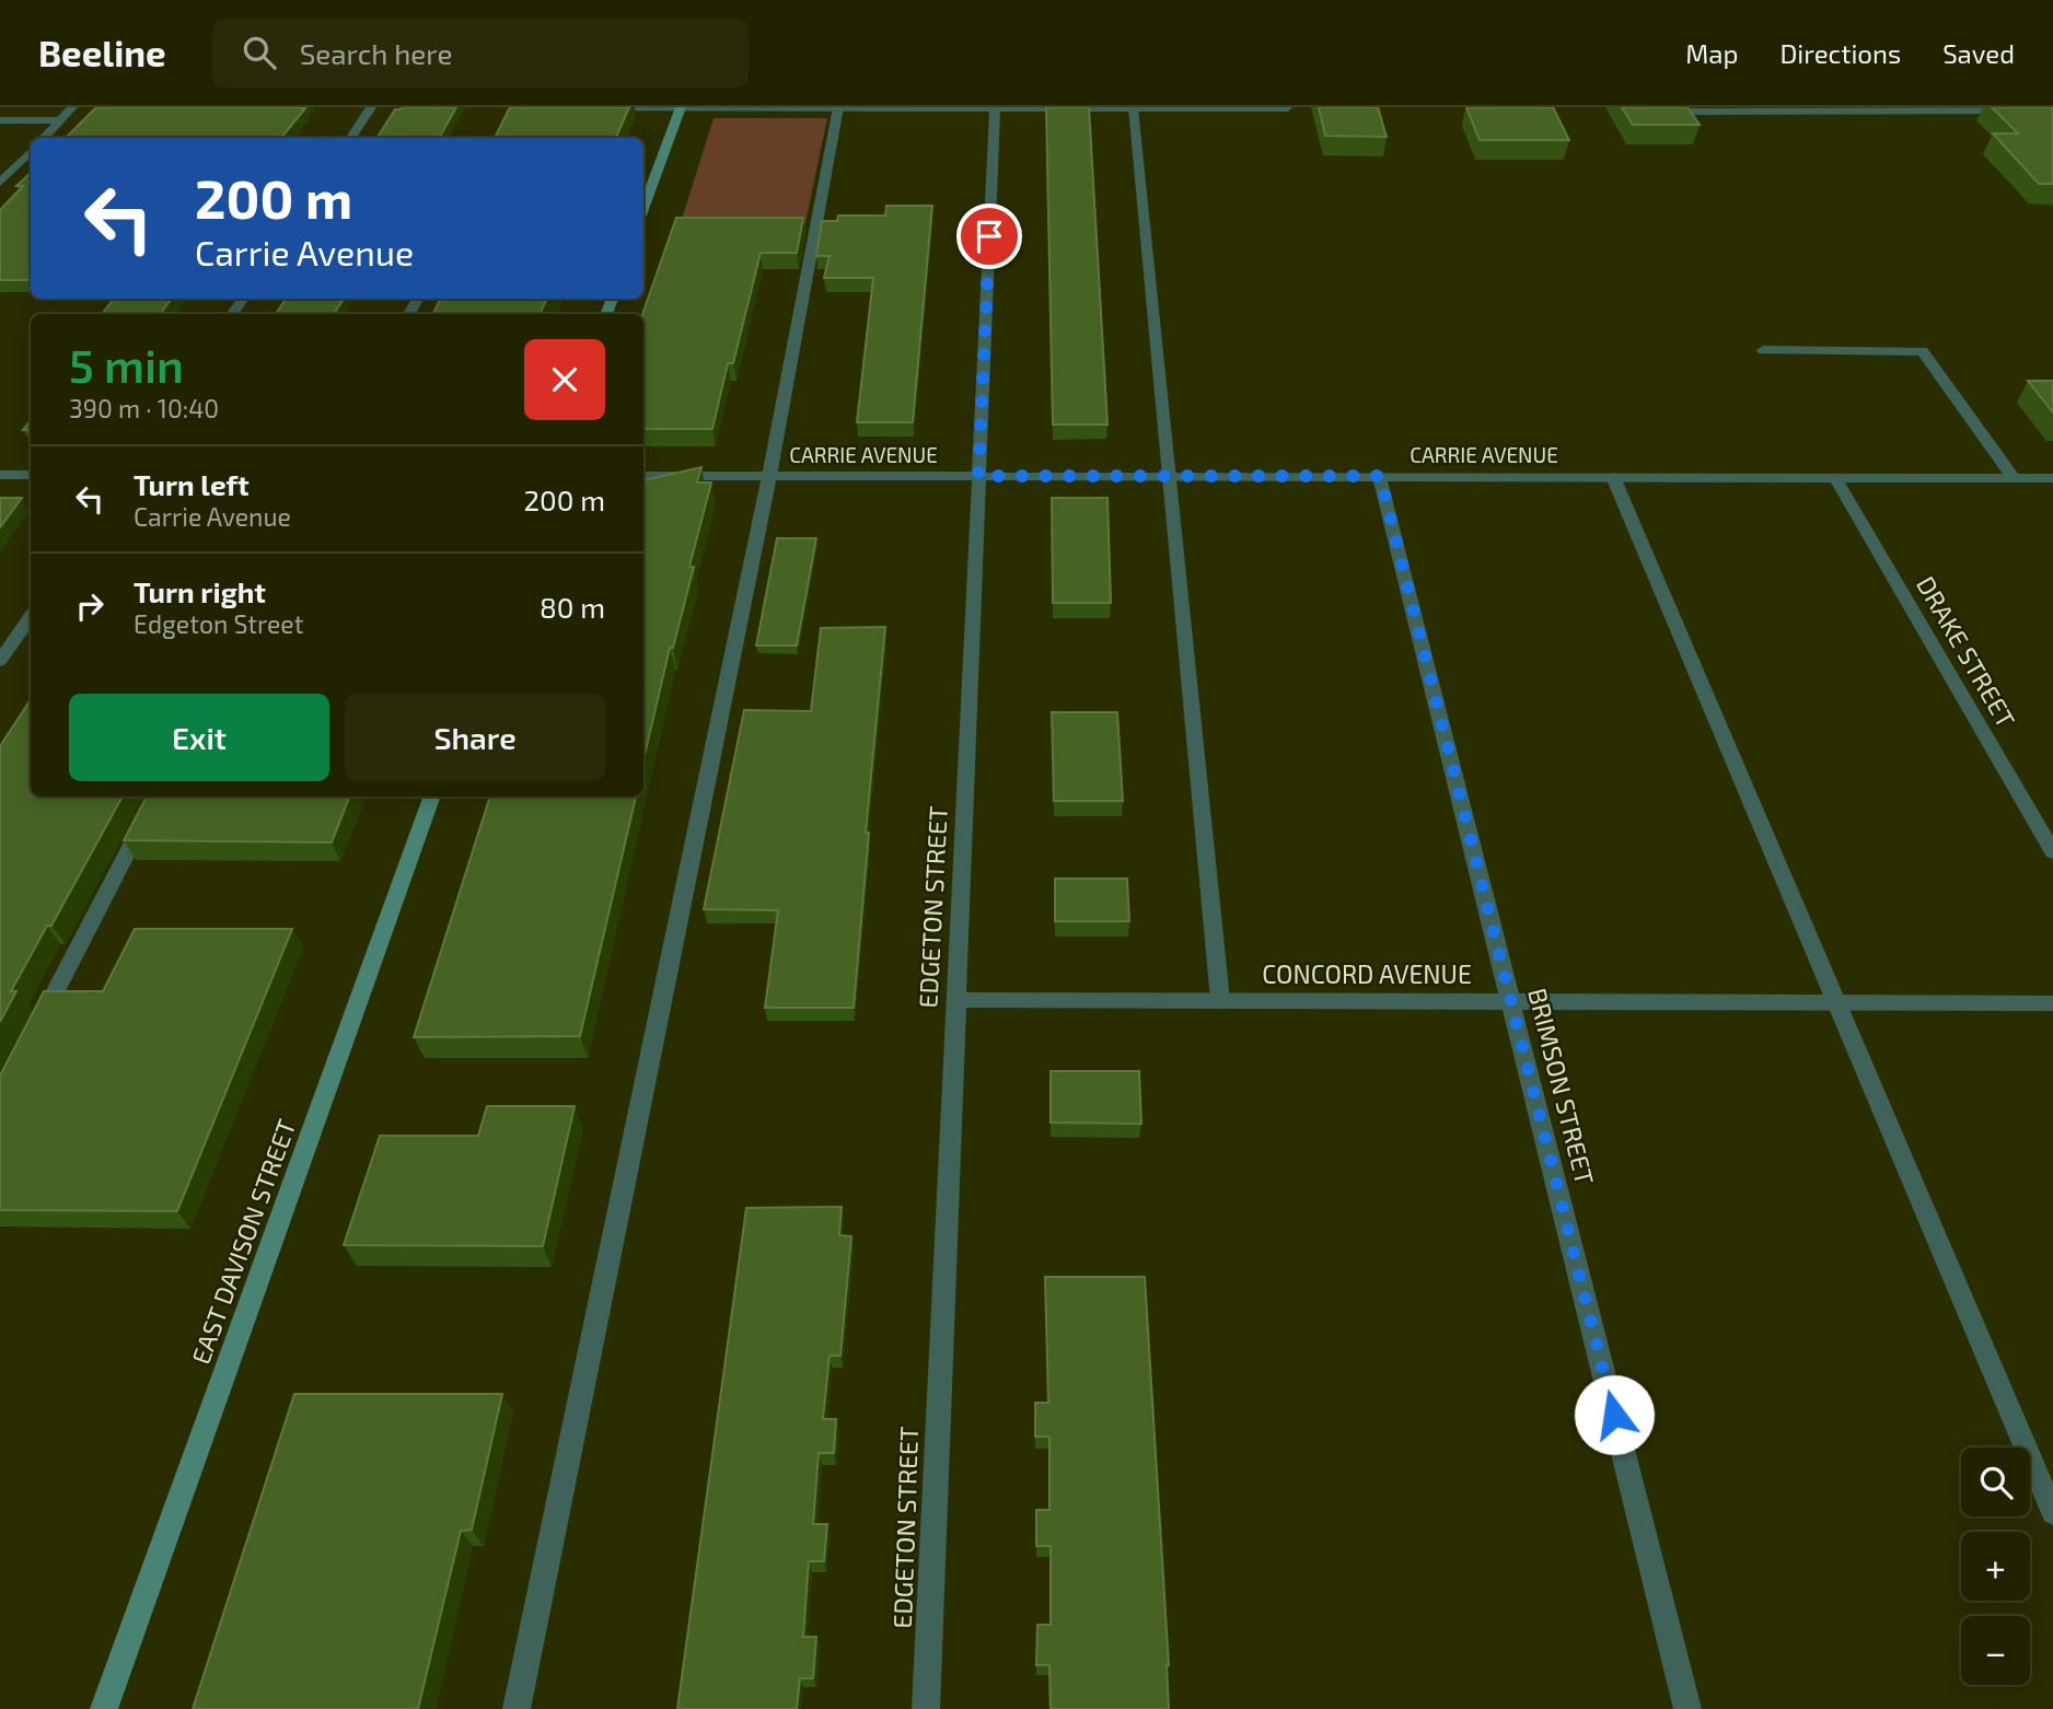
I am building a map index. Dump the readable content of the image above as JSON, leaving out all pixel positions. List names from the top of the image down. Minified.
{"streets":{"main road":["EAST DAVISON STREET"],"street":["CARRIE AVENUE","DRAKE STREET","EDGETON STREET","CONCORD AVENUE","BRIMSON STREET"]},"crossings":[["CARRIE AVENUE","DRAKE STREET"],["CARRIE AVENUE","EDGETON STREET"],["CARRIE AVENUE","BRIMSON STREET"],["EDGETON STREET","CONCORD AVENUE"],["CONCORD AVENUE","BRIMSON STREET"]],"page":{"header":"Beeline","search":"Search here","nav":["Map","Directions","Saved"],"turn":["200 m","Carrie Avenue"],"heading":["5 min","390 m · 10:40"],"list":[{"name":"Turn left","note":"Carrie Avenue","value":"200 m"},{"name":"Turn right","note":"Edgeton Street","value":"80 m"}],"buttons":["Exit","Share"],"map_buttons":["+","−"]}}
